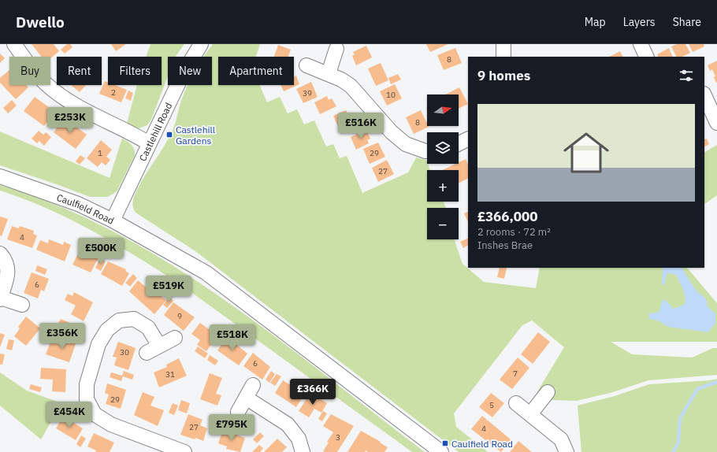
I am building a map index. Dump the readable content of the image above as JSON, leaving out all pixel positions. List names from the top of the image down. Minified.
{"streets":{"street":["Castlehill Road","Caulfield Road"]},"crossings":[["Castlehill Road","Caulfield Road"]],"places":{"transit":["Castlehill Gardens","Caulfield Road"]},"house_numbers":["8","2","39","10","8","1","29","27","4","6","9","30","6","7","31","29","5","27","4","3"],"north":"right","page":{"header":"Dwello","nav":["Map","Layers","Share"],"chip":["Buy","Rent","Filters","New","Apartment"],"heading":"9 homes","map_buttons":["+","−"],"list":[{"name":"£366,000","note":"2 rooms · 72 m² · Inshes Brae"}],"price":["£253K","£516K","£500K","£519K","£356K","£518K","£366K","£454K","£795K"]}}
